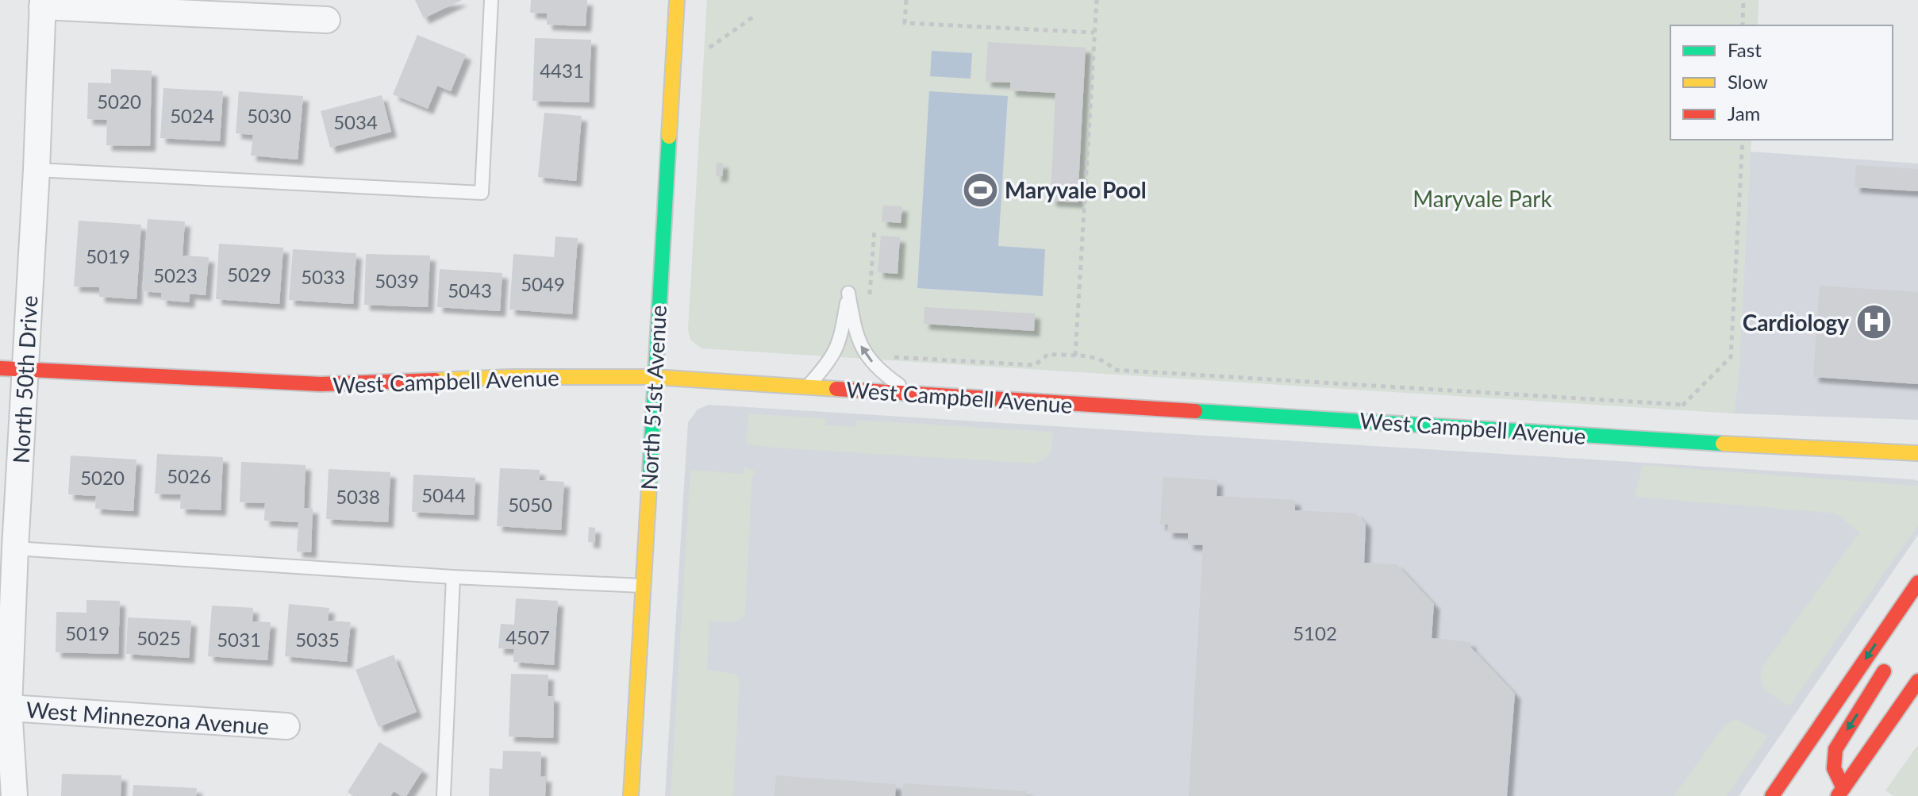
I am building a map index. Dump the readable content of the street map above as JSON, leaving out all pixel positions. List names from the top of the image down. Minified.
{"streets":{"street":["North 50th Drive","West Campbell Avenue","North 51st Avenue","West Minnezona Avenue"]},"crossings":[["North 50th Drive","West Campbell Avenue"],["North 50th Drive","West Minnezona Avenue"],["West Campbell Avenue","North 51st Avenue"]],"parks":["Maryvale Park"],"places":{"sports":["Maryvale Pool"],"hospital":["Cardiology"]},"house_numbers":["4431","5020","5024","5030","5034","5019","5029","5023","5033","5039","5049","5043","5026","5020","5044","5038","5050","5019","5102","4507","5025","5031","5035"],"legend":["Fast","Slow","Jam"]}
